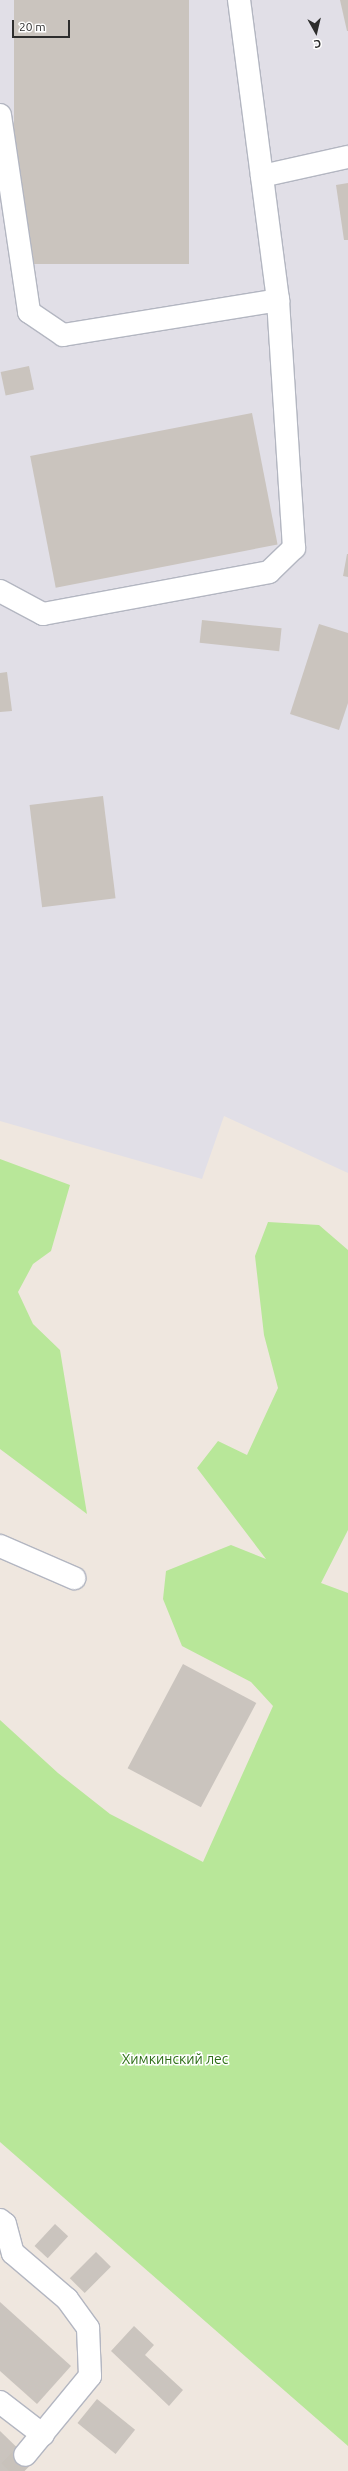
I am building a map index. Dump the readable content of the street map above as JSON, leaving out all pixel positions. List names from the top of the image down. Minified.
{"parks":["Химкинский лес"],"scale_bar":"20 m","north":"bottom"}
